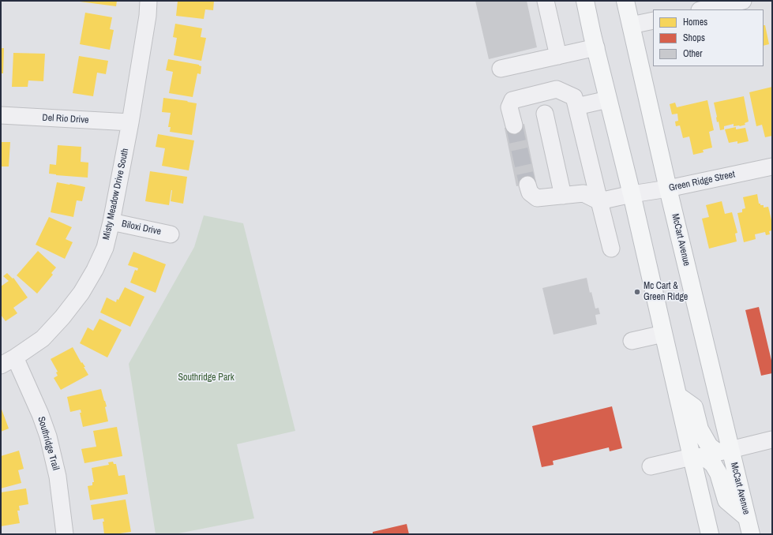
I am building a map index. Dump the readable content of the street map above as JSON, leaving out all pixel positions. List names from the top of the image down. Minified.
{"streets":{"main road":["McCart Avenue"],"street":["Del Rio Drive","Green Ridge Street","Misty Meadow Drive South","Biloxi Drive","Southridge Trail"]},"crossings":[["Del Rio Drive","Misty Meadow Drive South"],["Green Ridge Street","McCart Avenue"],["Misty Meadow Drive South","Biloxi Drive"],["Misty Meadow Drive South","Southridge Trail"]],"parks":["Southridge Park"],"places":["Mc Cart & Green Ridge"],"legend":["Homes","Shops","Other"]}
